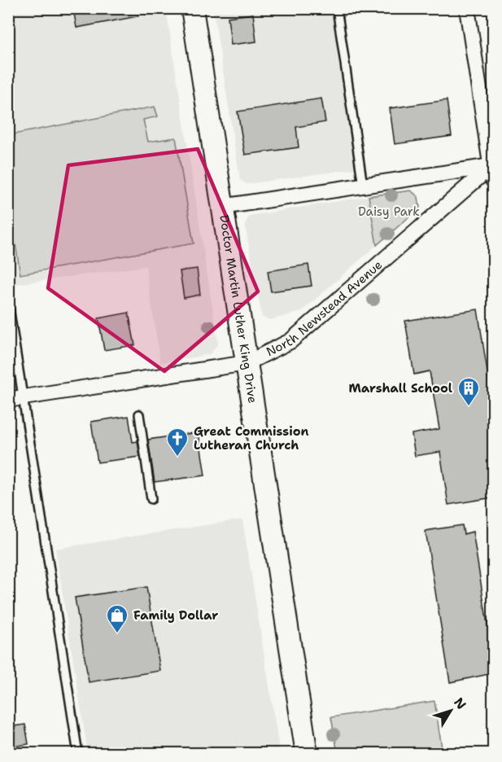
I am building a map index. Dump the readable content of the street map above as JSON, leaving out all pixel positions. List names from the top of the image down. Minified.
{"streets":{"main road":["Doctor Martin Luther King Drive"],"street":["North Newstead Avenue"]},"crossings":[["North Newstead Avenue","Doctor Martin Luther King Drive"]],"parks":["Daisy Park"],"places":{"building":["Marshall School"],"church":["Great Commission Lutheran Church"],"shop":["Family Dollar"]},"north":"top right"}
